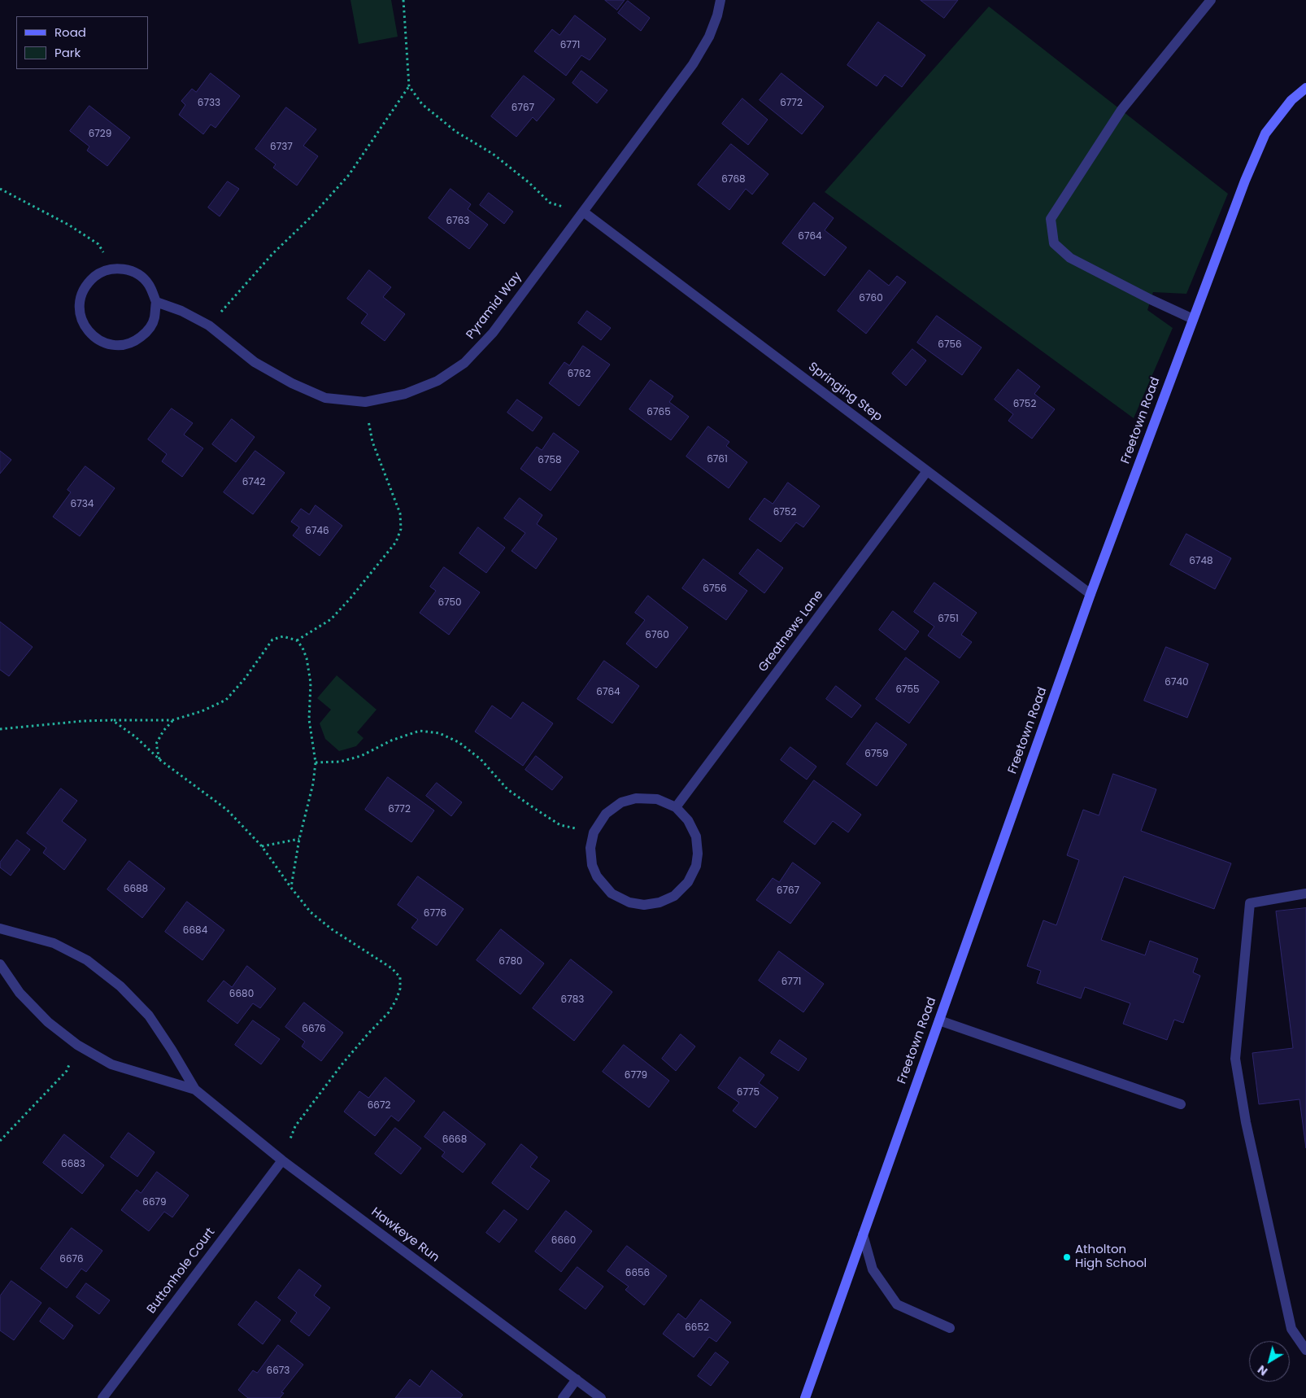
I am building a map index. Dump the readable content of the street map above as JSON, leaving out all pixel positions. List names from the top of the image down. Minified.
{"streets":{"street":["Pyramid Way","Springing Step","Freetown Road","Greatnews Lane","Hawkeye Run","Buttonhole Court"]},"crossings":[["Pyramid Way","Springing Step"],["Springing Step","Freetown Road"],["Springing Step","Greatnews Lane"],["Hawkeye Run","Buttonhole Court"]],"places":["Atholton High School"],"house_numbers":["6771","6733","6772","6767","6729","6737","6768","6763","6764","6760","6756","6762","6752","6765","6761","6758","6742","6734","6752","6746","6748","6756","6750","6751","6760","6740","6755","6764","6759","6772","6688","6767","6776","6684","6780","6771","6680","6783","6676","6779","6775","6672","6668","6683","6679","6660","6676","6656","6652","6673"],"legend":["Road","Park"],"north":"bottom left"}
